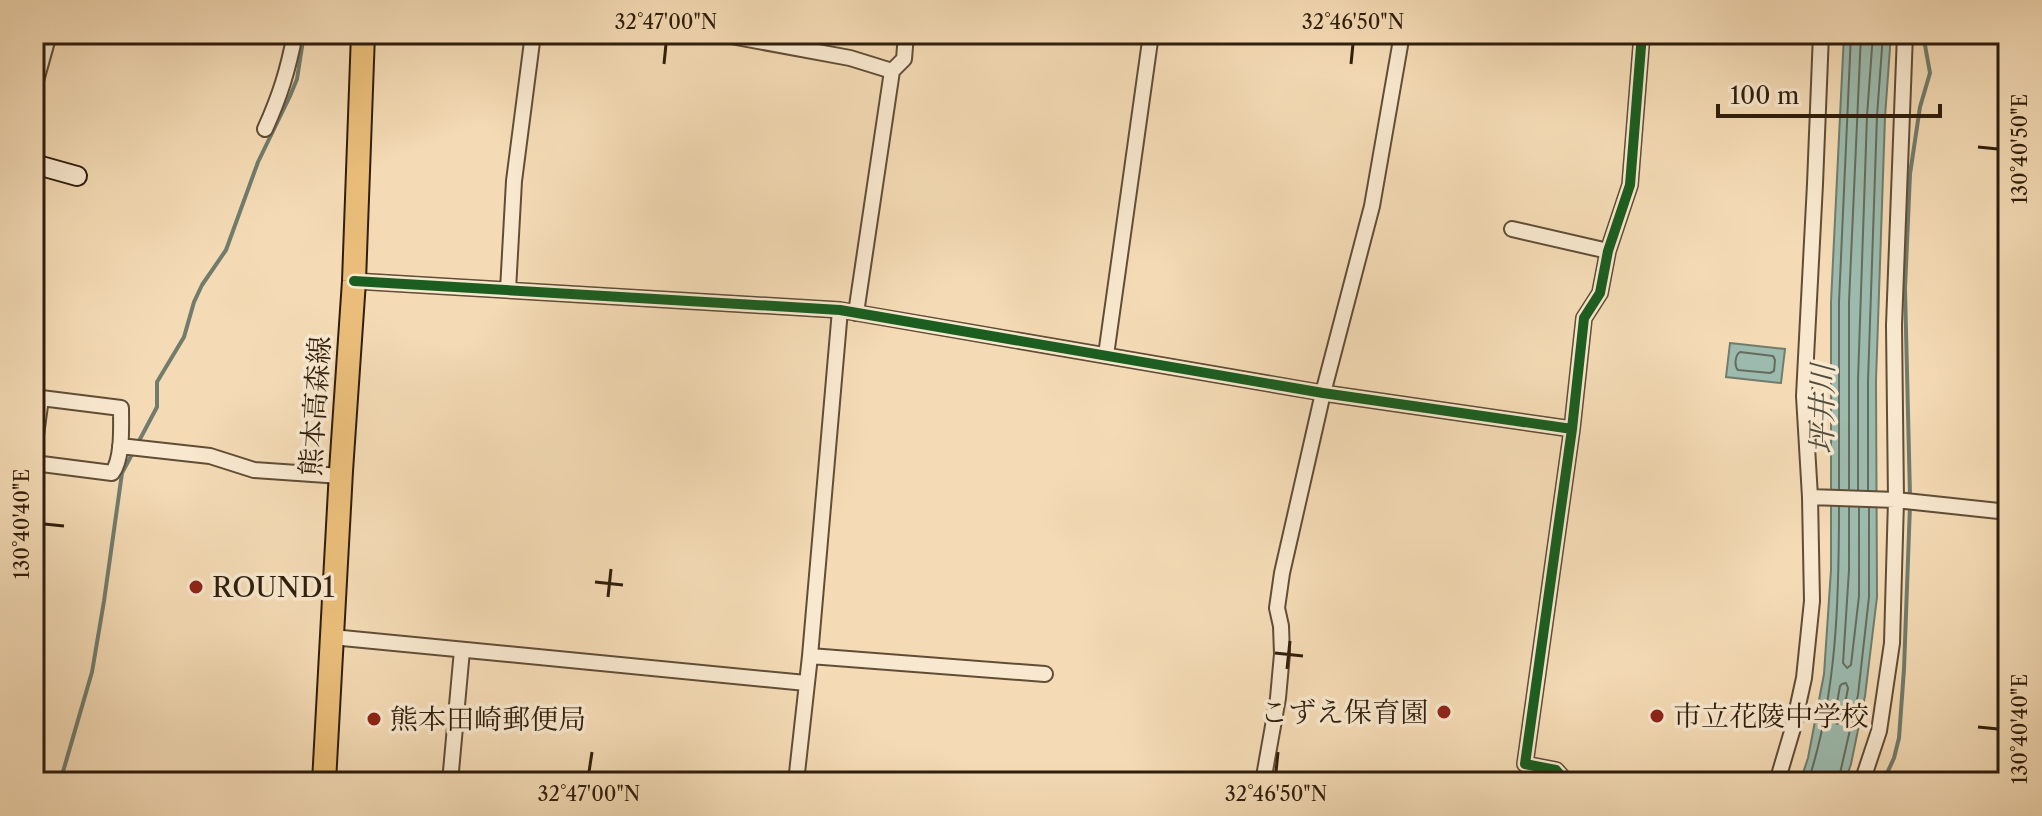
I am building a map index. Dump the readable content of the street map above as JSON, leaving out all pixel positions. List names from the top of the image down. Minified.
{"streets":{"main road":["熊本高森線"]},"water":["坪井川"],"places":["ROUND1","こずえ保育園","市立花陵中学校","熊本田崎郵便局"],"scale_bar":"100 m","coordinates":["32°47'00\"N","32°46'50\"N","130°40'50\"E","130°40'40\"E"]}
